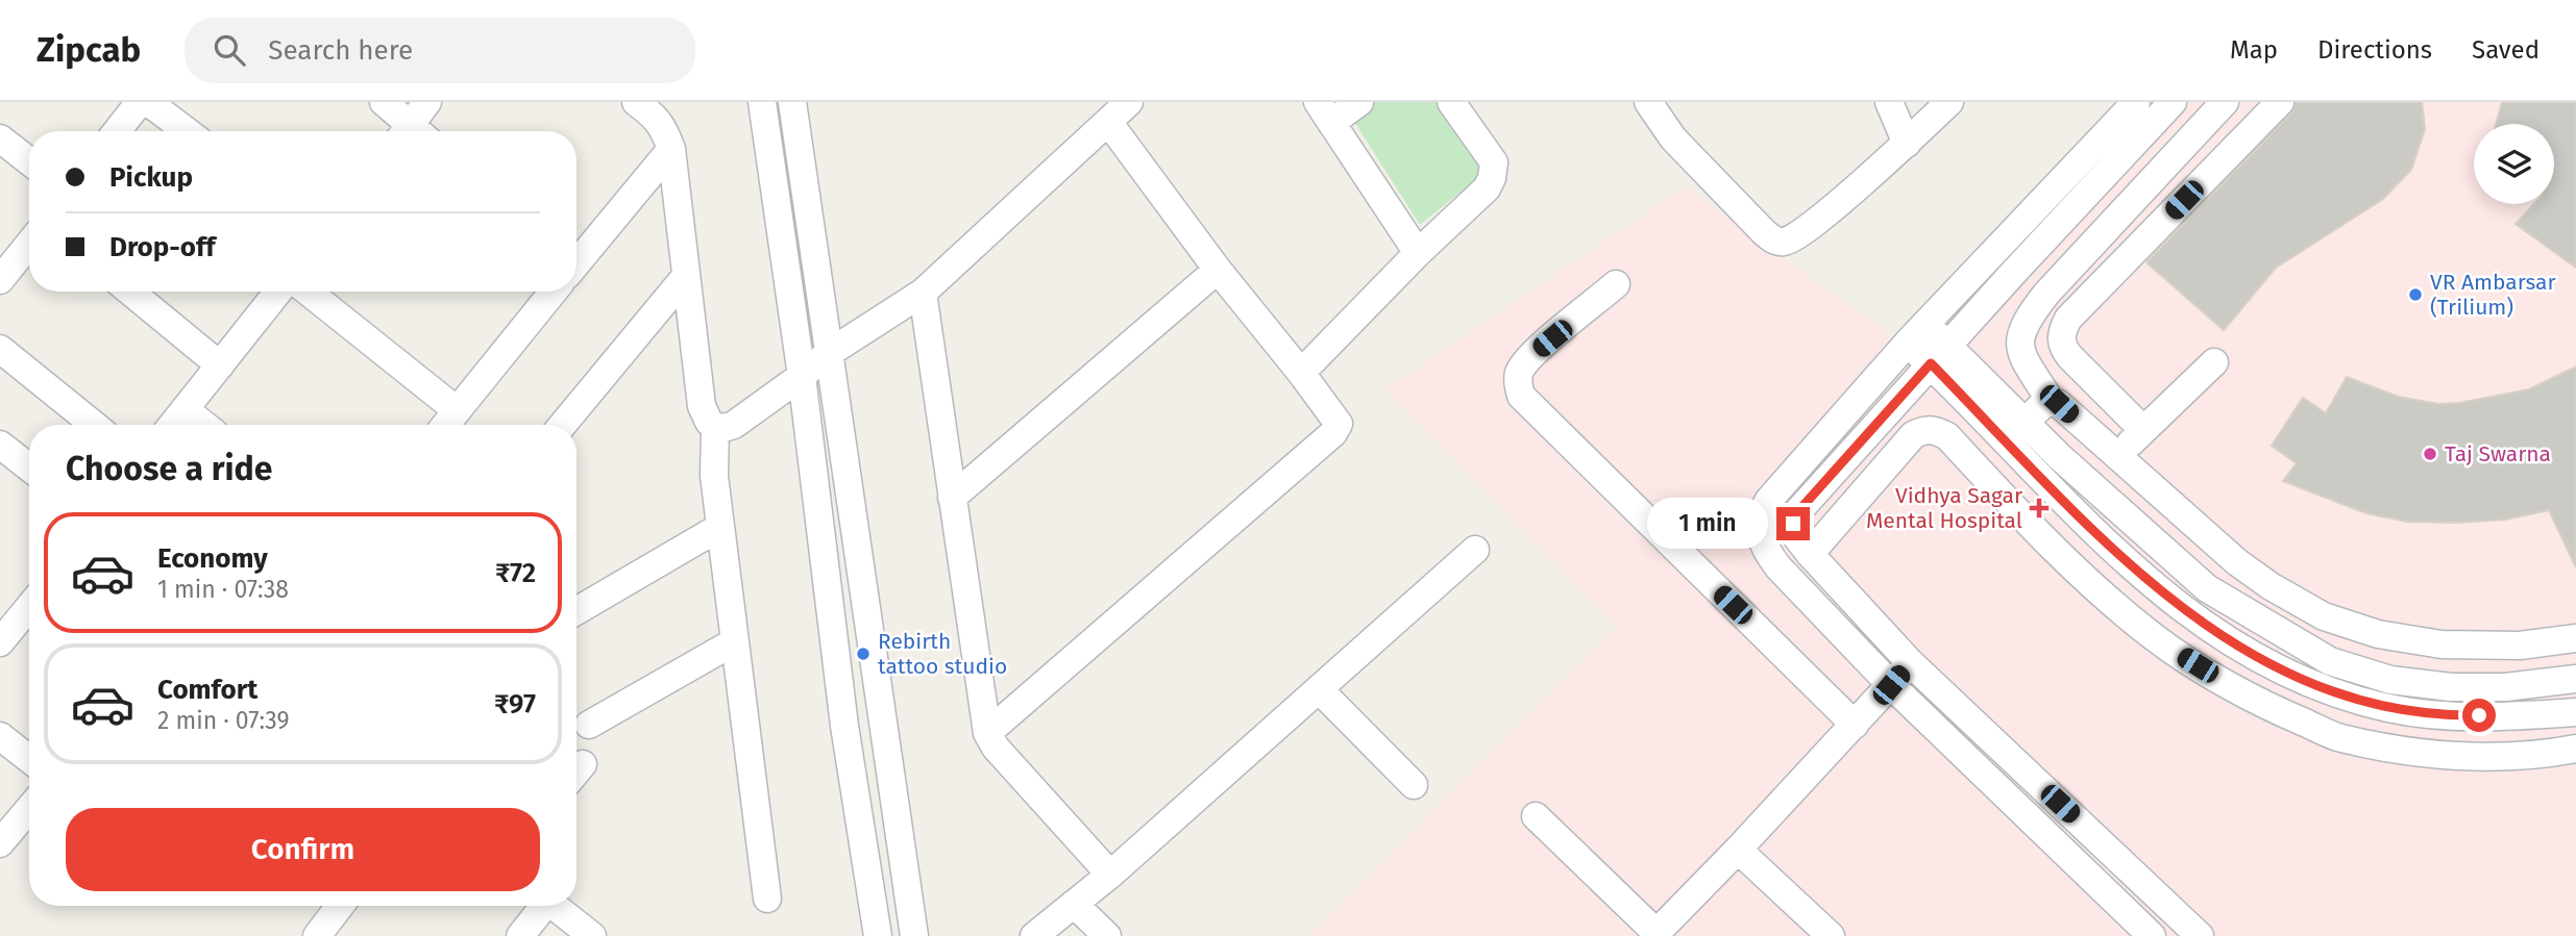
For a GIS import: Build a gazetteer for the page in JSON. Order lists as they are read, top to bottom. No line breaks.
{"places":{"other":["VR Ambarsar (Trilium)","Taj Swarna","Rebirth tattoo studio"],"health":["Vidhya Sagar Mental Hospital"]},"page":{"header":"Zipcab","search":"Search here","nav":["Map","Directions","Saved"],"banner":["Pickup","Drop-off"],"heading":"Choose a ride","bubble":"1 min","list":[{"name":"Economy","note":"1 min · 07:38","value":"₹72"},{"name":"Comfort","note":"2 min · 07:39","value":"₹97"}],"buttons":"Confirm"}}
